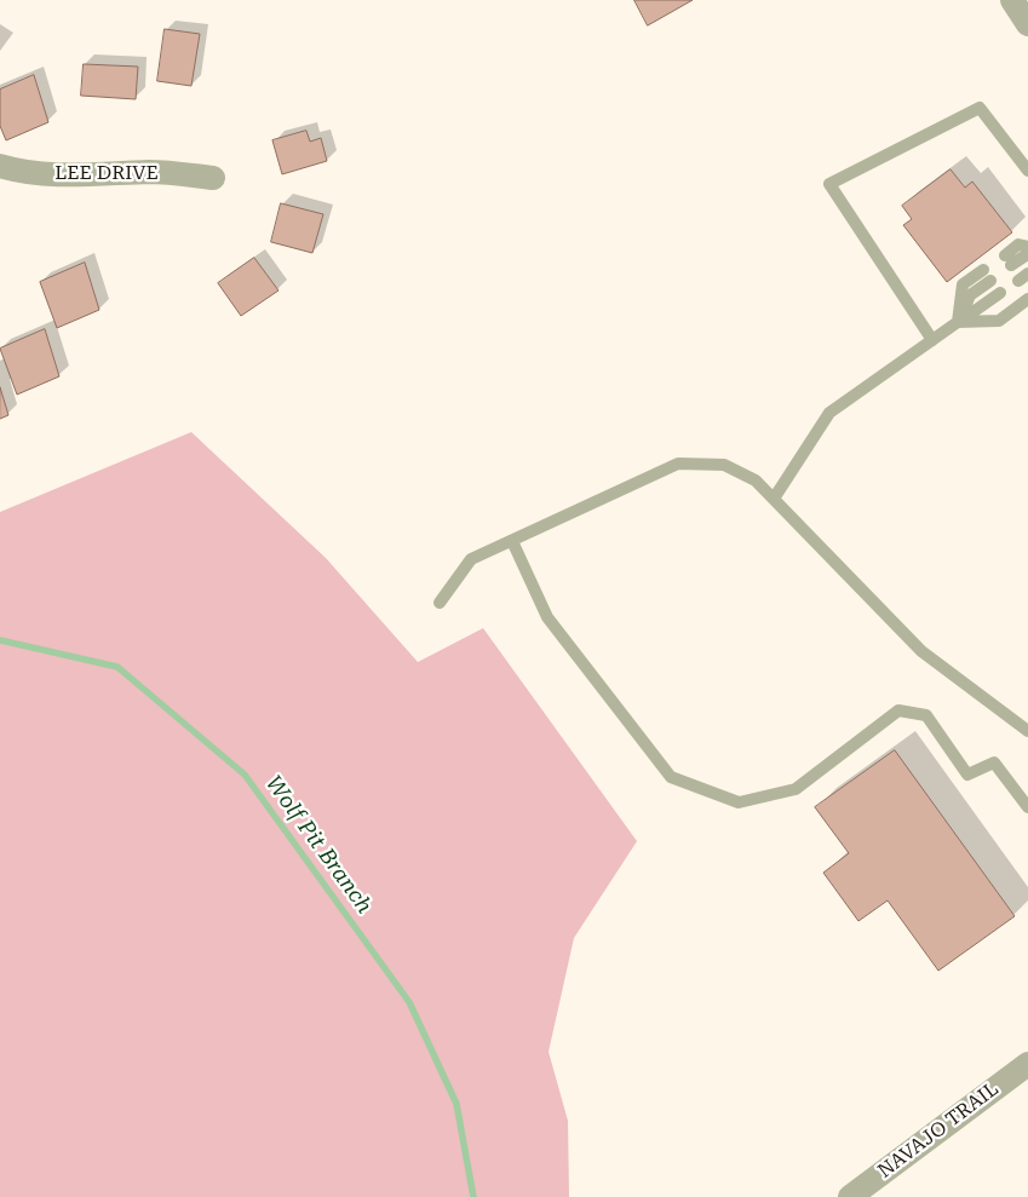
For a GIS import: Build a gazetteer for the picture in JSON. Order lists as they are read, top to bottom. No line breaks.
{"streets":{"street":["LEE DRIVE","NAVAJO TRAIL"]},"water":["Wolf Pit Branch"]}
